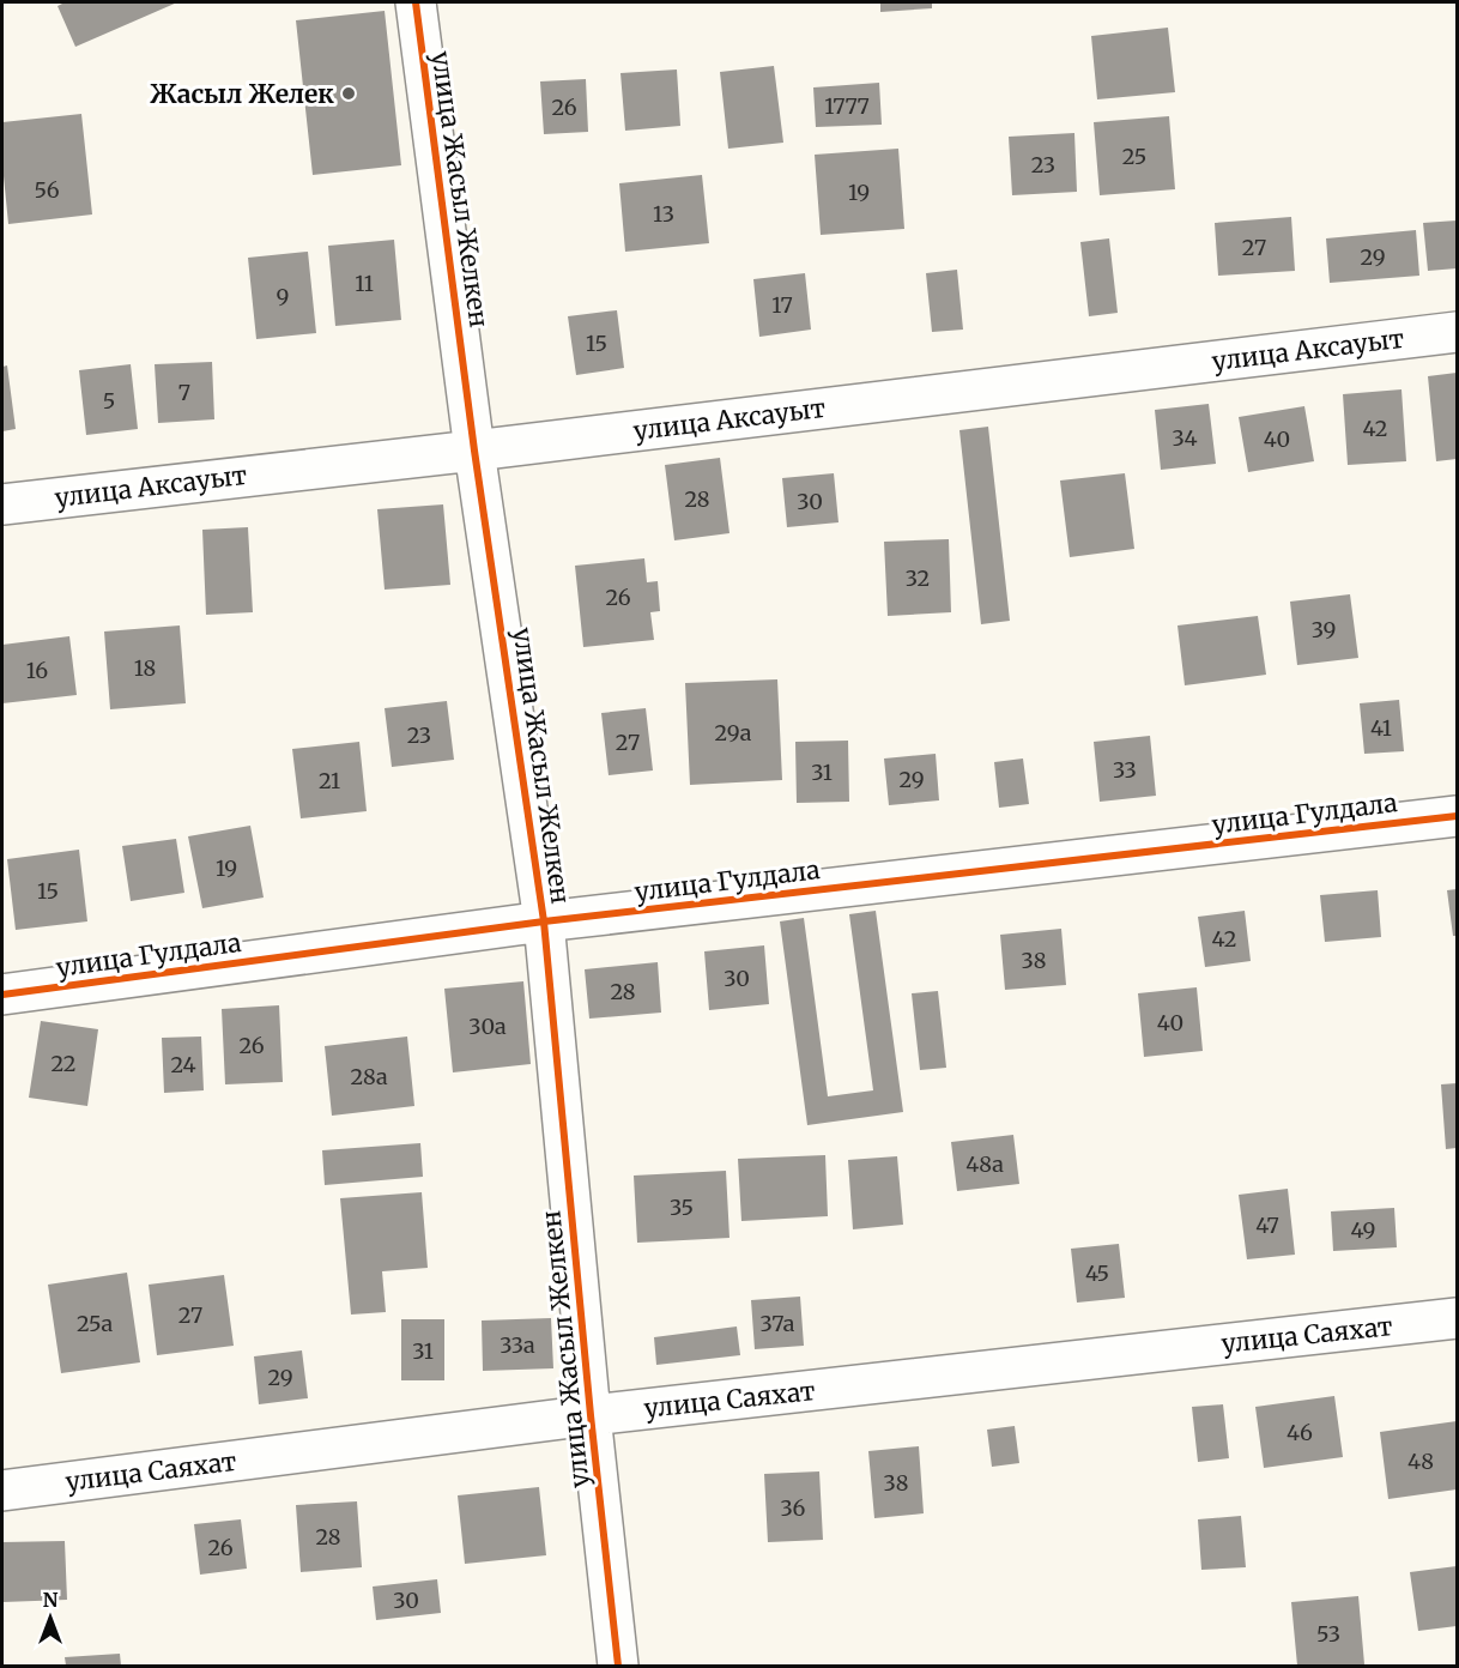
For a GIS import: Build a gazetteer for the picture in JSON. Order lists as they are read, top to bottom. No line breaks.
{"streets":{"street":["улица Жасыл Желкен","улица Аксауыт","улица Гулдала","улица Саяхат"]},"crossings":[["улица Жасыл Желкен","улица Аксауыт"],["улица Жасыл Желкен","улица Гулдала"],["улица Жасыл Желкен","улица Саяхат"]],"places":["Жасыл Желек"],"house_numbers":["1777","26","25","23","56","19","13","27","29","11","9","17","15","7","5","42","34","40","28","30","32","26","39","18","16","41","29а","23","27","33","31","29","21","19","15","42","38","30","28","40","30а","26","22","24","28а","48а","35","47","49","45","27","25а","37а","33а","31","29","46","48","38","36","28","26","30","53"],"north":"top"}
